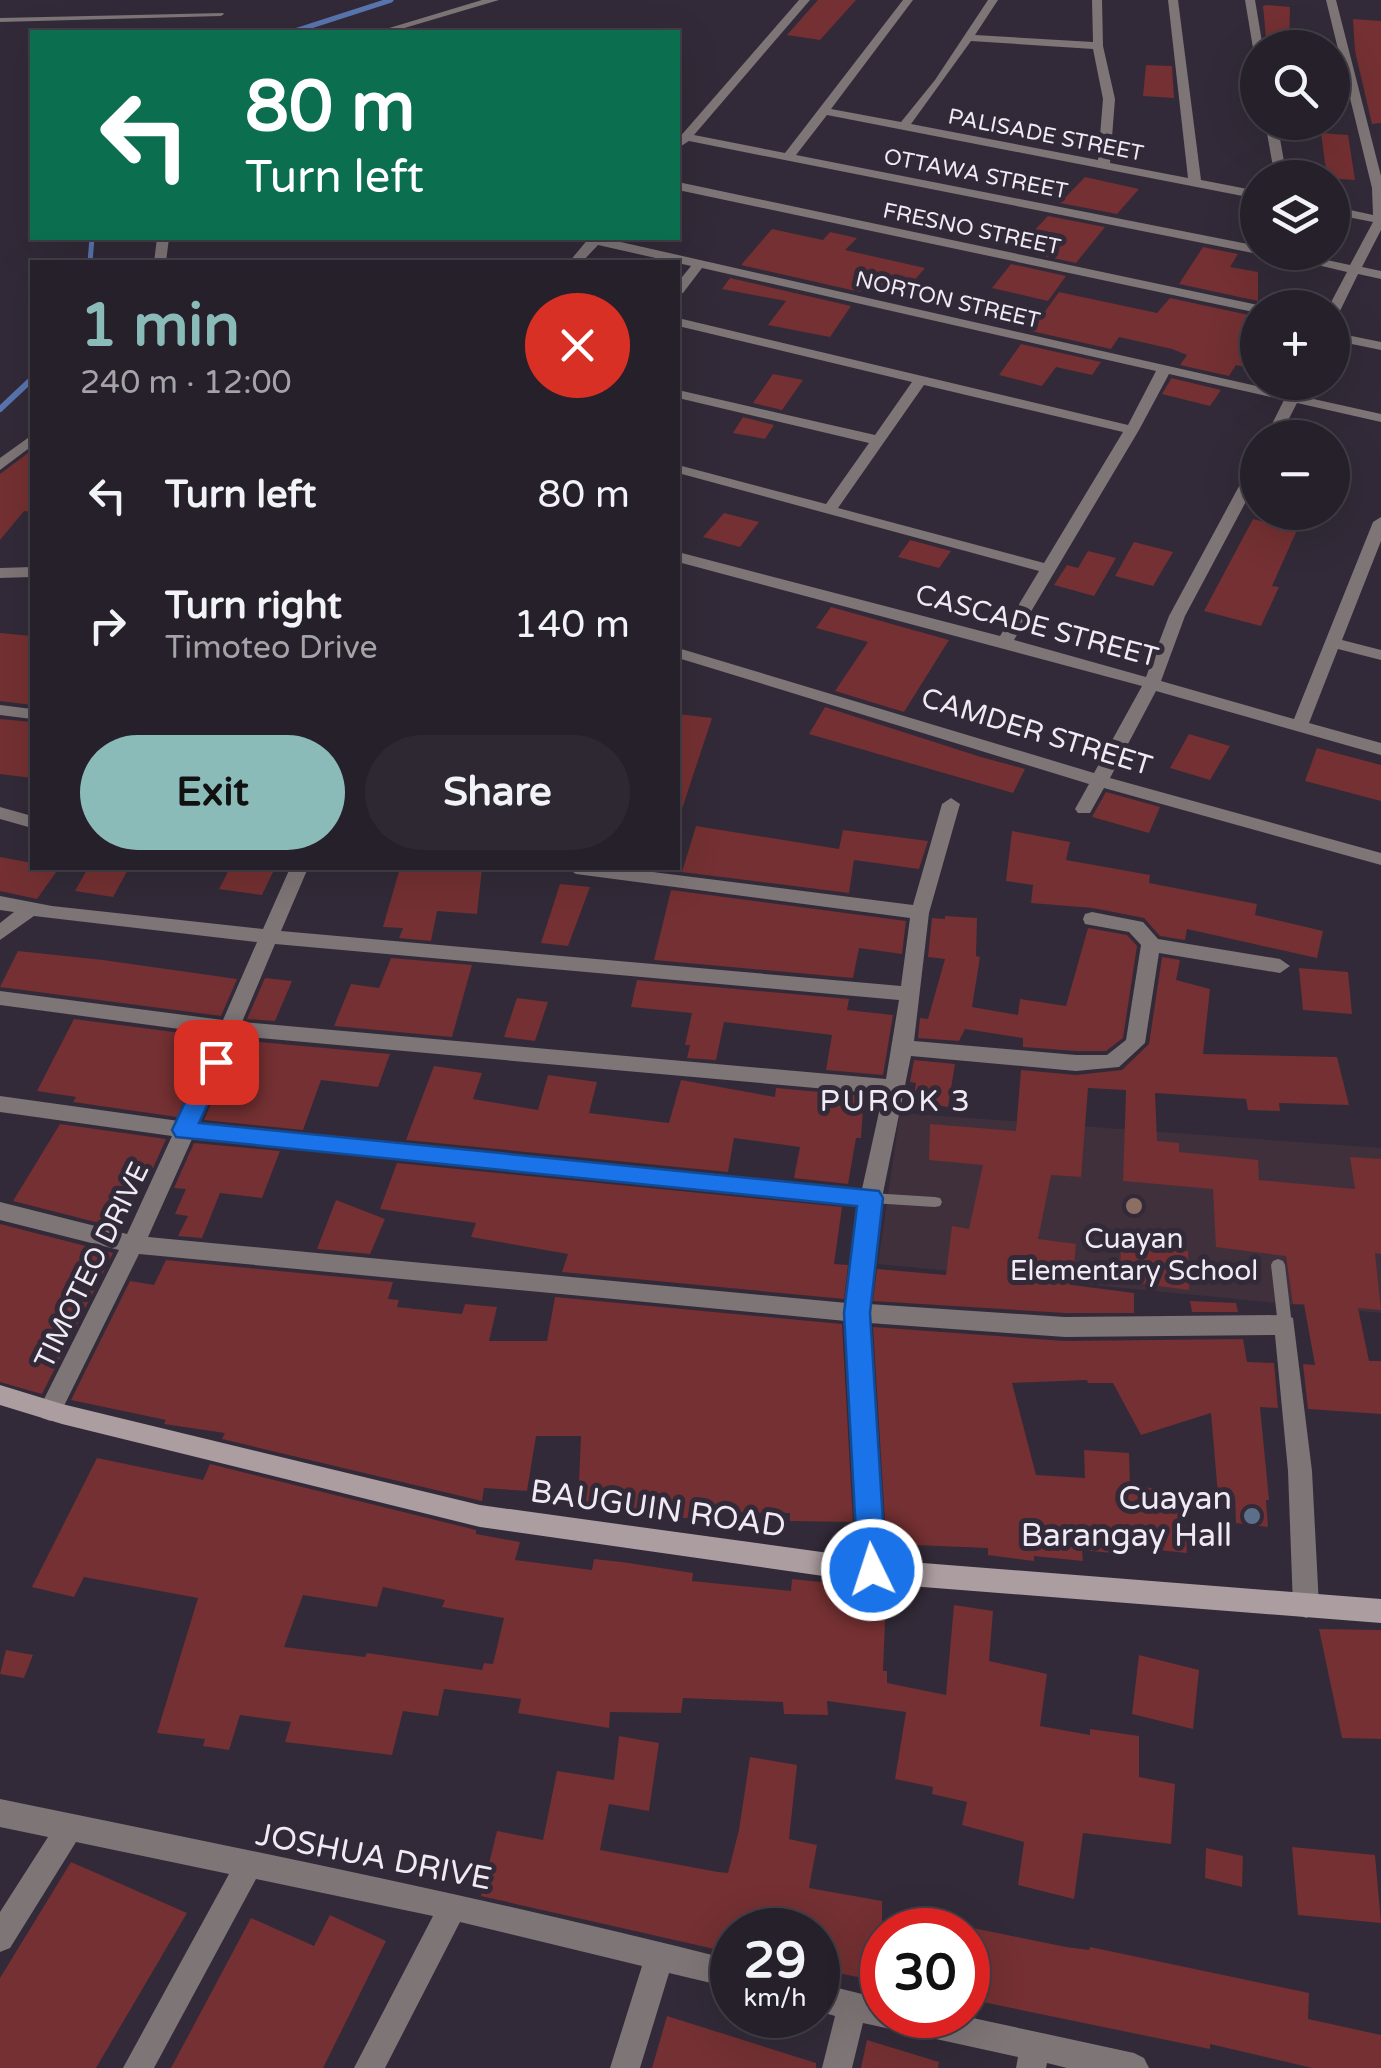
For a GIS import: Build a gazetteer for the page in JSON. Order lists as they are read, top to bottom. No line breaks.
{"streets":{"street":["PALISADE STREET","OTTAWA STREET","FRESNO STREET","NORTON STREET","CASCADE STREET","CAMDER STREET","TIMOTEO DRIVE","BAUGUIN ROAD","JOSHUA DRIVE"]},"crossings":[["TIMOTEO DRIVE","BAUGUIN ROAD"]],"districts":["PUROK 3"],"places":["Cuayan Elementary School","Cuayan Barangay Hall"],"page":{"map_buttons":["+","−"],"turn":["80 m","Turn left"],"heading":["1 min","240 m · 12:00"],"list":[{"name":"Turn left","value":"80 m"},{"name":"Turn right","note":"Timoteo Drive","value":"140 m"}],"buttons":["Exit","Share"],"speed":"29 km/h","limit":"30"}}
